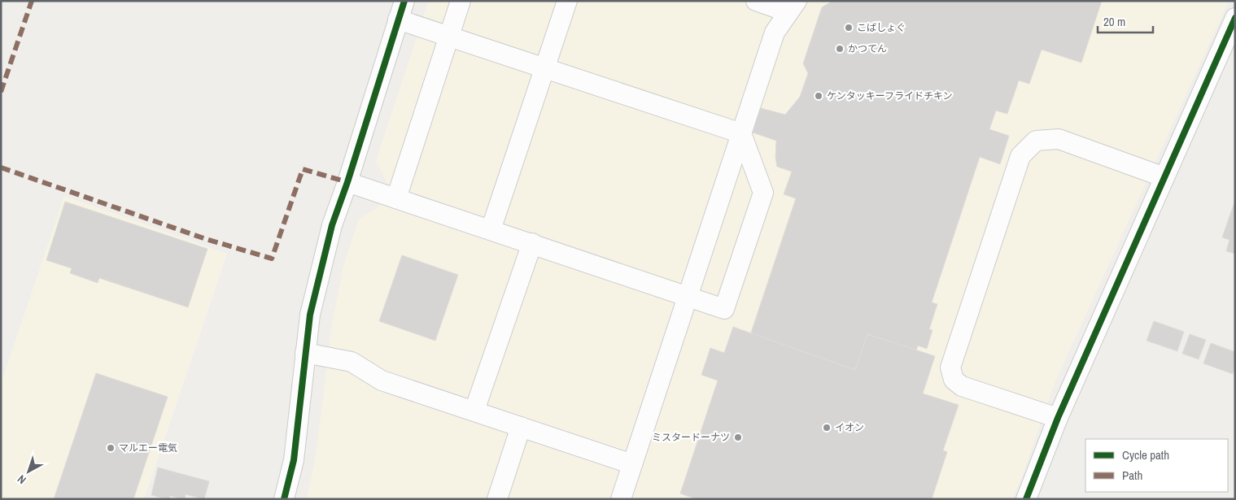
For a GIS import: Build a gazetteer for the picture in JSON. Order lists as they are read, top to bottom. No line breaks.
{"places":["こばしょぐ","かつてん","ケンタッキーフライドチキン","イオン","ミスタードーナツ","マルエー電気"],"legend":["Cycle path","Path"],"scale_bar":"20 m","north":"bottom left"}
